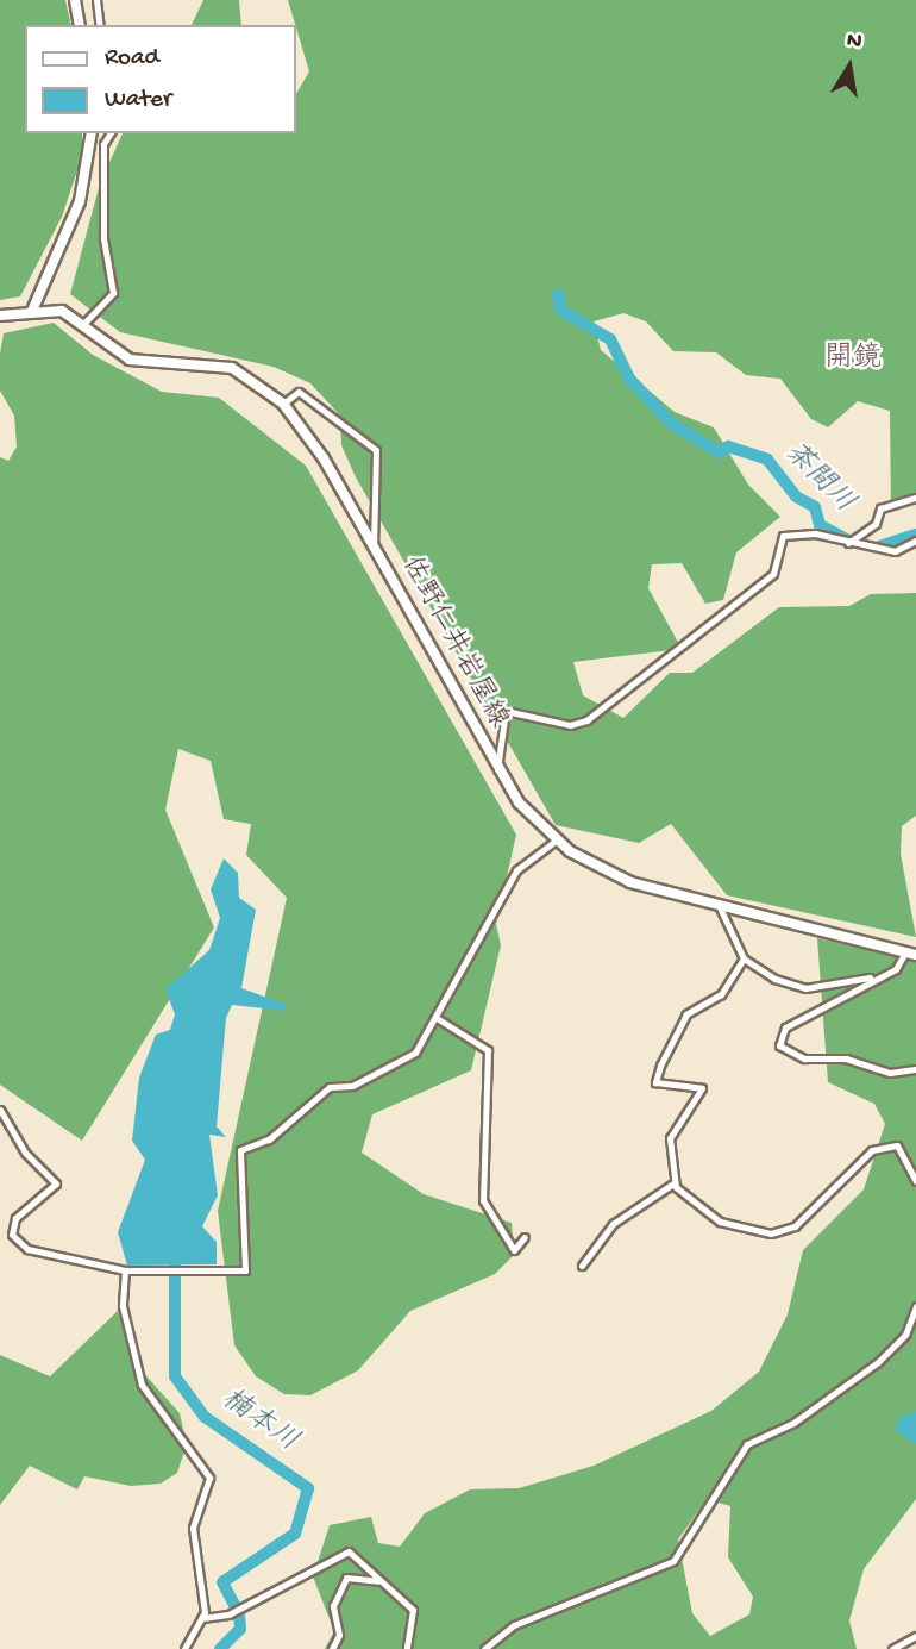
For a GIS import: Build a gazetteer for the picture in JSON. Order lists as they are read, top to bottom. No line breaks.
{"streets":{"main road":["佐野仁井岩屋線"]},"districts":["開鏡"],"water":["茶間川","楠本川"],"legend":["Road","Water"],"north":"top"}
